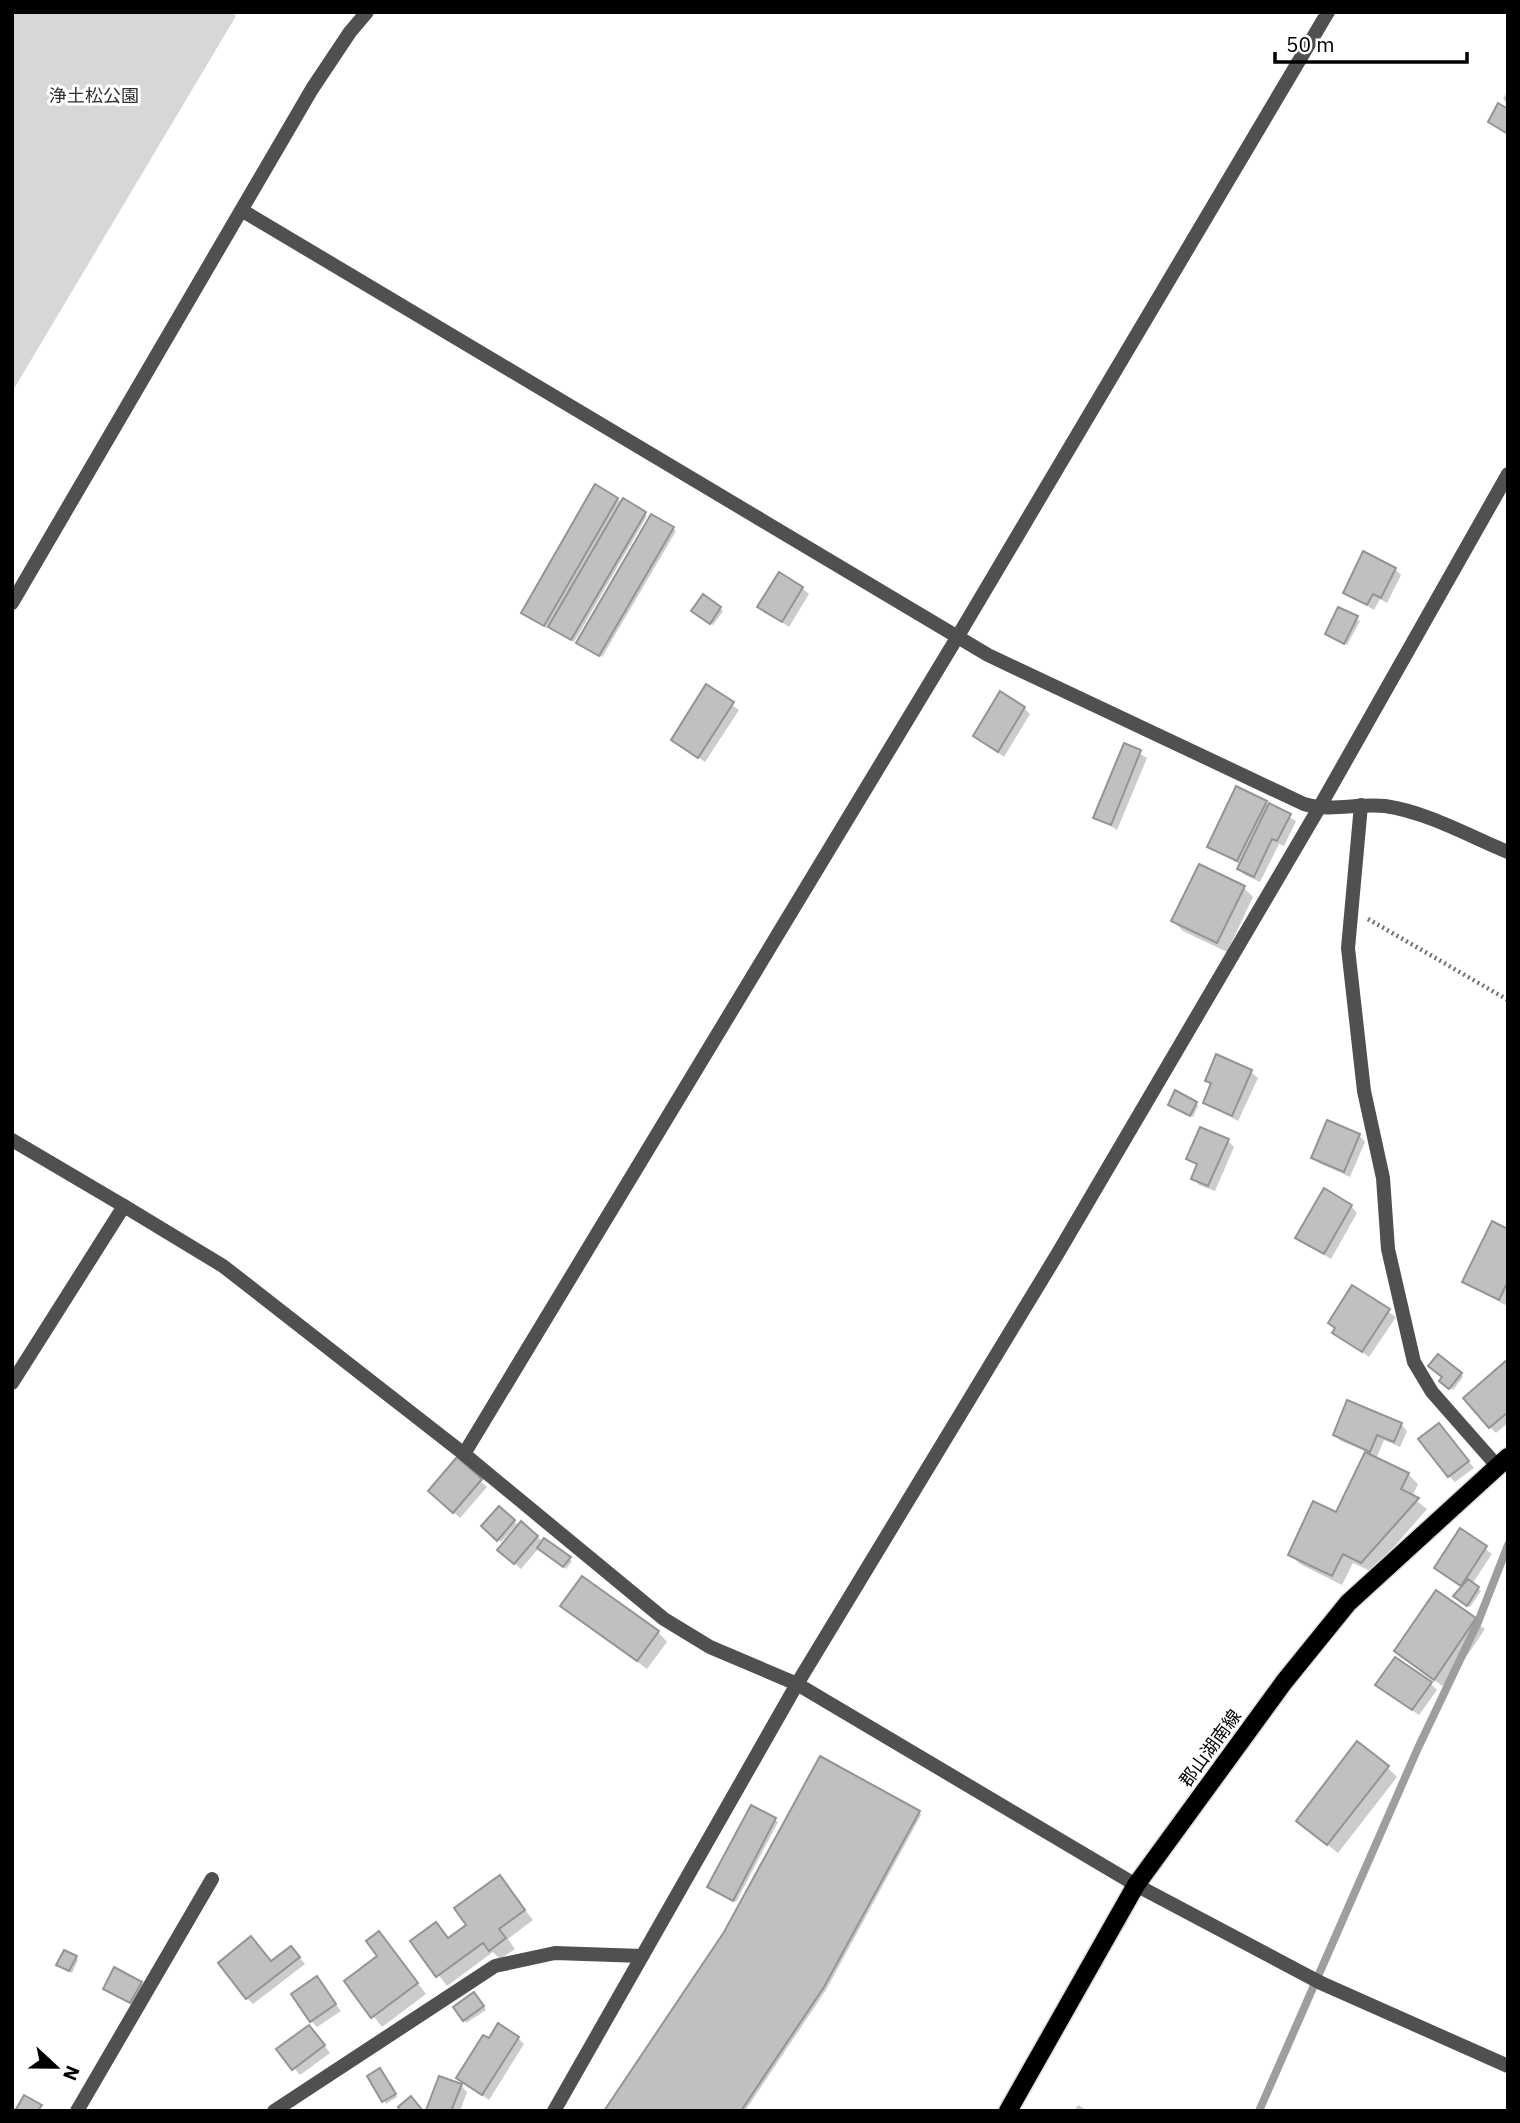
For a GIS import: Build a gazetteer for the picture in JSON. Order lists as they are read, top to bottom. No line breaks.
{"streets":{"main road":["郡山湖南線"]},"parks":["浄土松公園"],"scale_bar":"50 m","north":"right"}
